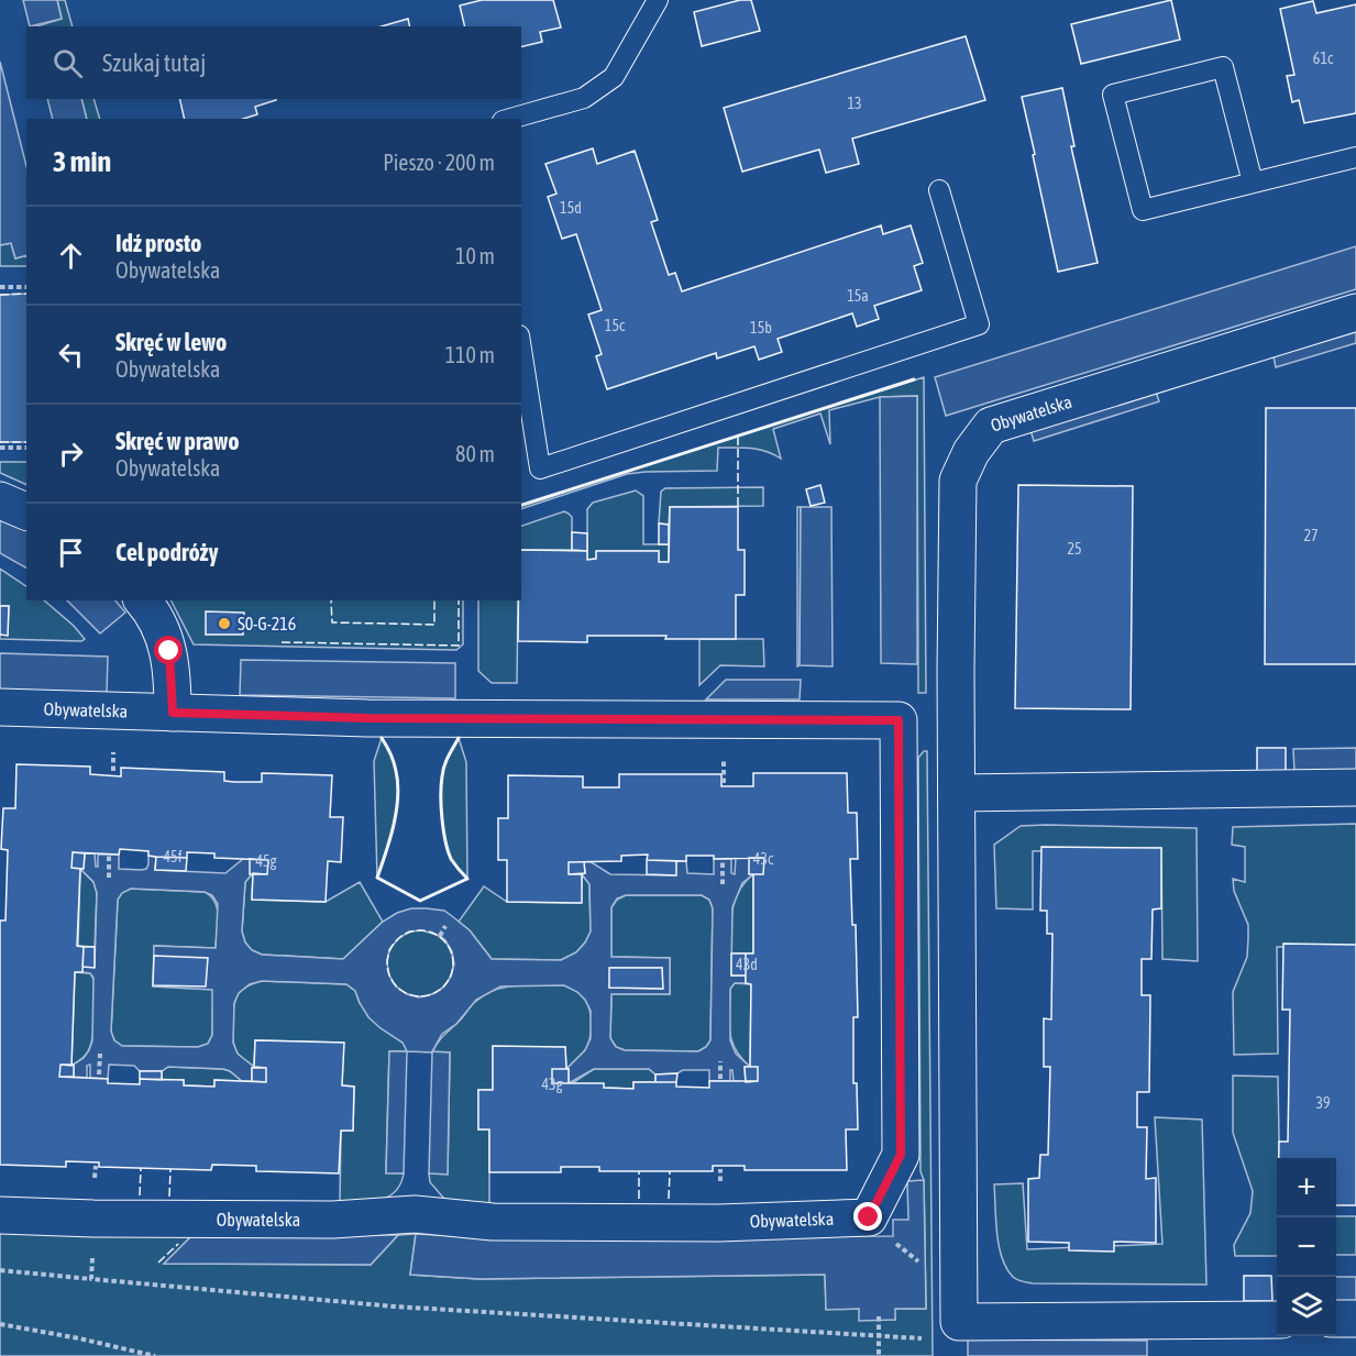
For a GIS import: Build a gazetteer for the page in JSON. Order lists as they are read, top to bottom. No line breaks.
{"streets":{"street":["Obywatelska"]},"places":["S0-G-216"],"house_numbers":["61c","13","15d","15a","15c","15b","27","25","45f","43c","45g","43d","43g","39"],"page":{"search":"Szukaj tutaj","heading":["3 min","Pieszo · 200 m"],"list":[["Idź prosto","Obywatelska","10 m"],["Skręć w lewo","Obywatelska","110 m"],["Skręć w prawo","Obywatelska","80 m"],"Cel podróży"],"map_buttons":["+","−"]}}
